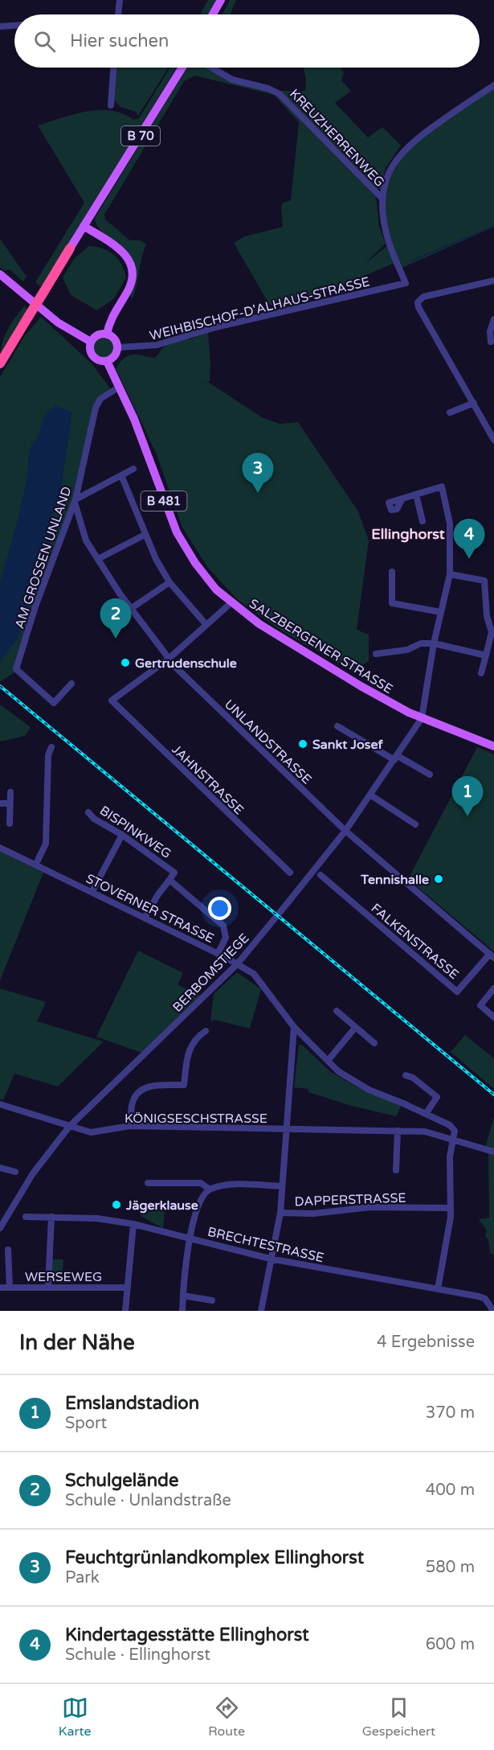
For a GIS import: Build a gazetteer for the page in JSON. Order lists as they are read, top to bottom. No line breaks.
{"streets":{"highway":["B 70"],"main road":["B 481","SALZBERGENER STRASSE"],"street":["KREUZHERRENWEG","WEIHBISCHOF-D'ALHAUS-STRASSE","AM GROSSEN UNLAND","UNLANDSTRASSE","JAHNSTRASSE","BISPINKWEG","STOVERNER STRASSE","FALKENSTRASSE","BERBOMSTIEGE","KÖNIGSESCHSTRASSE","DAPPERSTRASSE","BRECHTESTRASSE","WERSEWEG"]},"crossings":[["KREUZHERRENWEG","WEIHBISCHOF-D'ALHAUS-STRASSE"],["WEIHBISCHOF-D'ALHAUS-STRASSE","SALZBERGENER STRASSE"],["AM GROSSEN UNLAND","SALZBERGENER STRASSE"],["AM GROSSEN UNLAND","UNLANDSTRASSE"],["SALZBERGENER STRASSE","BERBOMSTIEGE"],["UNLANDSTRASSE","JAHNSTRASSE"],["UNLANDSTRASSE","FALKENSTRASSE"],["UNLANDSTRASSE","BERBOMSTIEGE"],["BISPINKWEG","STOVERNER STRASSE"],["STOVERNER STRASSE","BERBOMSTIEGE"],["STOVERNER STRASSE","KÖNIGSESCHSTRASSE"],["BERBOMSTIEGE","KÖNIGSESCHSTRASSE"]],"districts":["Ellinghorst"],"places":["Gertrudenschule","Sankt Josef","Tennishalle","Jägerklause"],"page":{"search":"Hier suchen","pins":["3","4","2","1"],"heading":["In der Nähe","4 Ergebnisse"],"list":[{"mark":"1","name":"Emslandstadion","note":"Sport","value":"370 m"},{"mark":"2","name":"Schulgelände","note":"Schule · Unlandstraße","value":"400 m"},{"mark":"3","name":"Feuchtgrünlandkomplex Ellinghorst","note":"Park","value":"580 m"},{"mark":"4","name":"Kindertagesstätte Ellinghorst","note":"Schule · Ellinghorst","value":"600 m"}],"nav":["Karte","Route","Gespeichert"]}}
